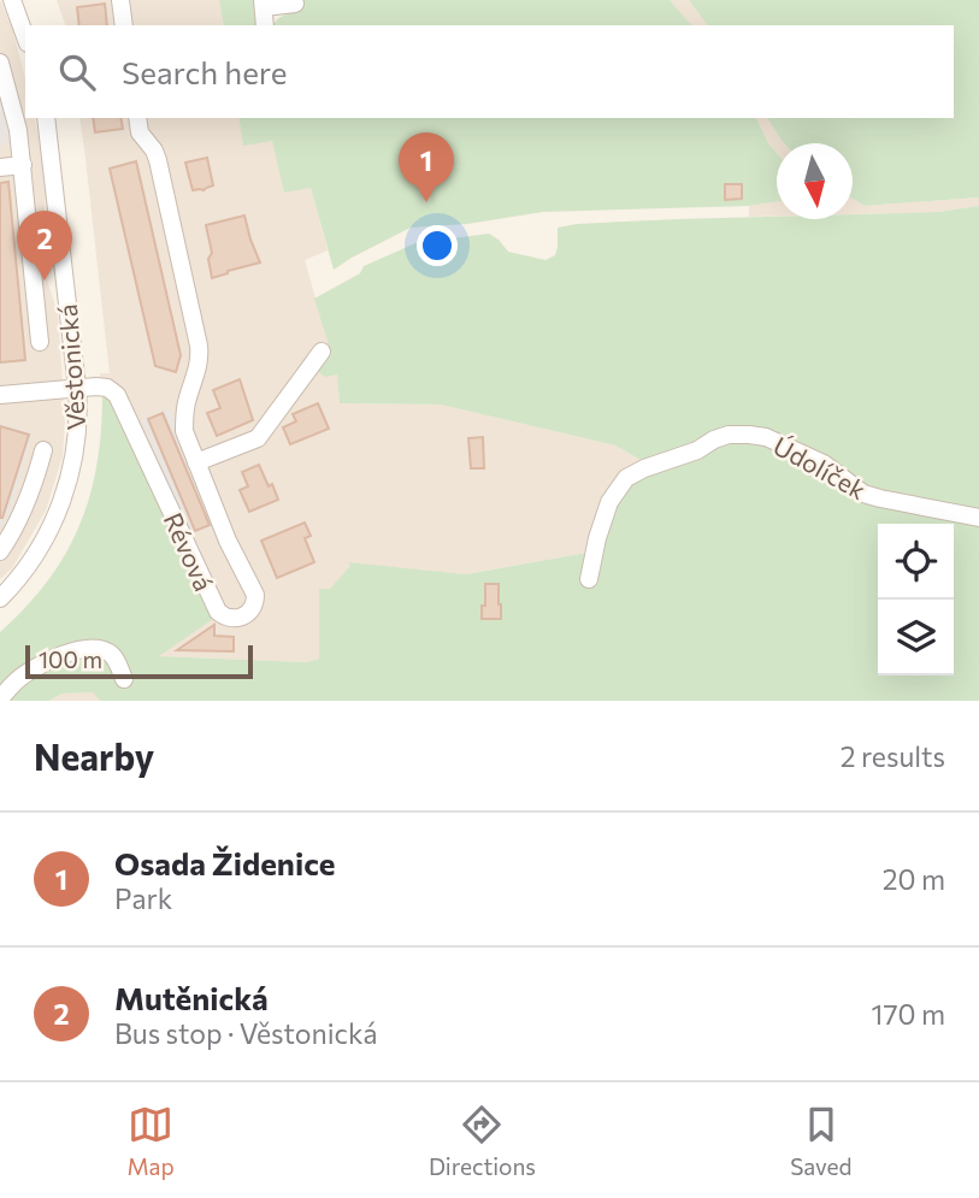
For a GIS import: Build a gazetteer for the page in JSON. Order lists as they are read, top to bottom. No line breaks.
{"streets":{"street":["Věstonická","Údolíček","Révová"]},"crossings":[["Věstonická","Révová"]],"scale_bar":"100 m","north":"bottom","page":{"search":"Search here","pins":["1","2"],"scale":"100 m","heading":["Nearby","2 results"],"list":[{"mark":"1","name":"Osada Židenice","note":"Park","value":"20 m"},{"mark":"2","name":"Mutěnická","note":"Bus stop · Věstonická","value":"170 m"}],"nav":["Map","Directions","Saved"]}}
